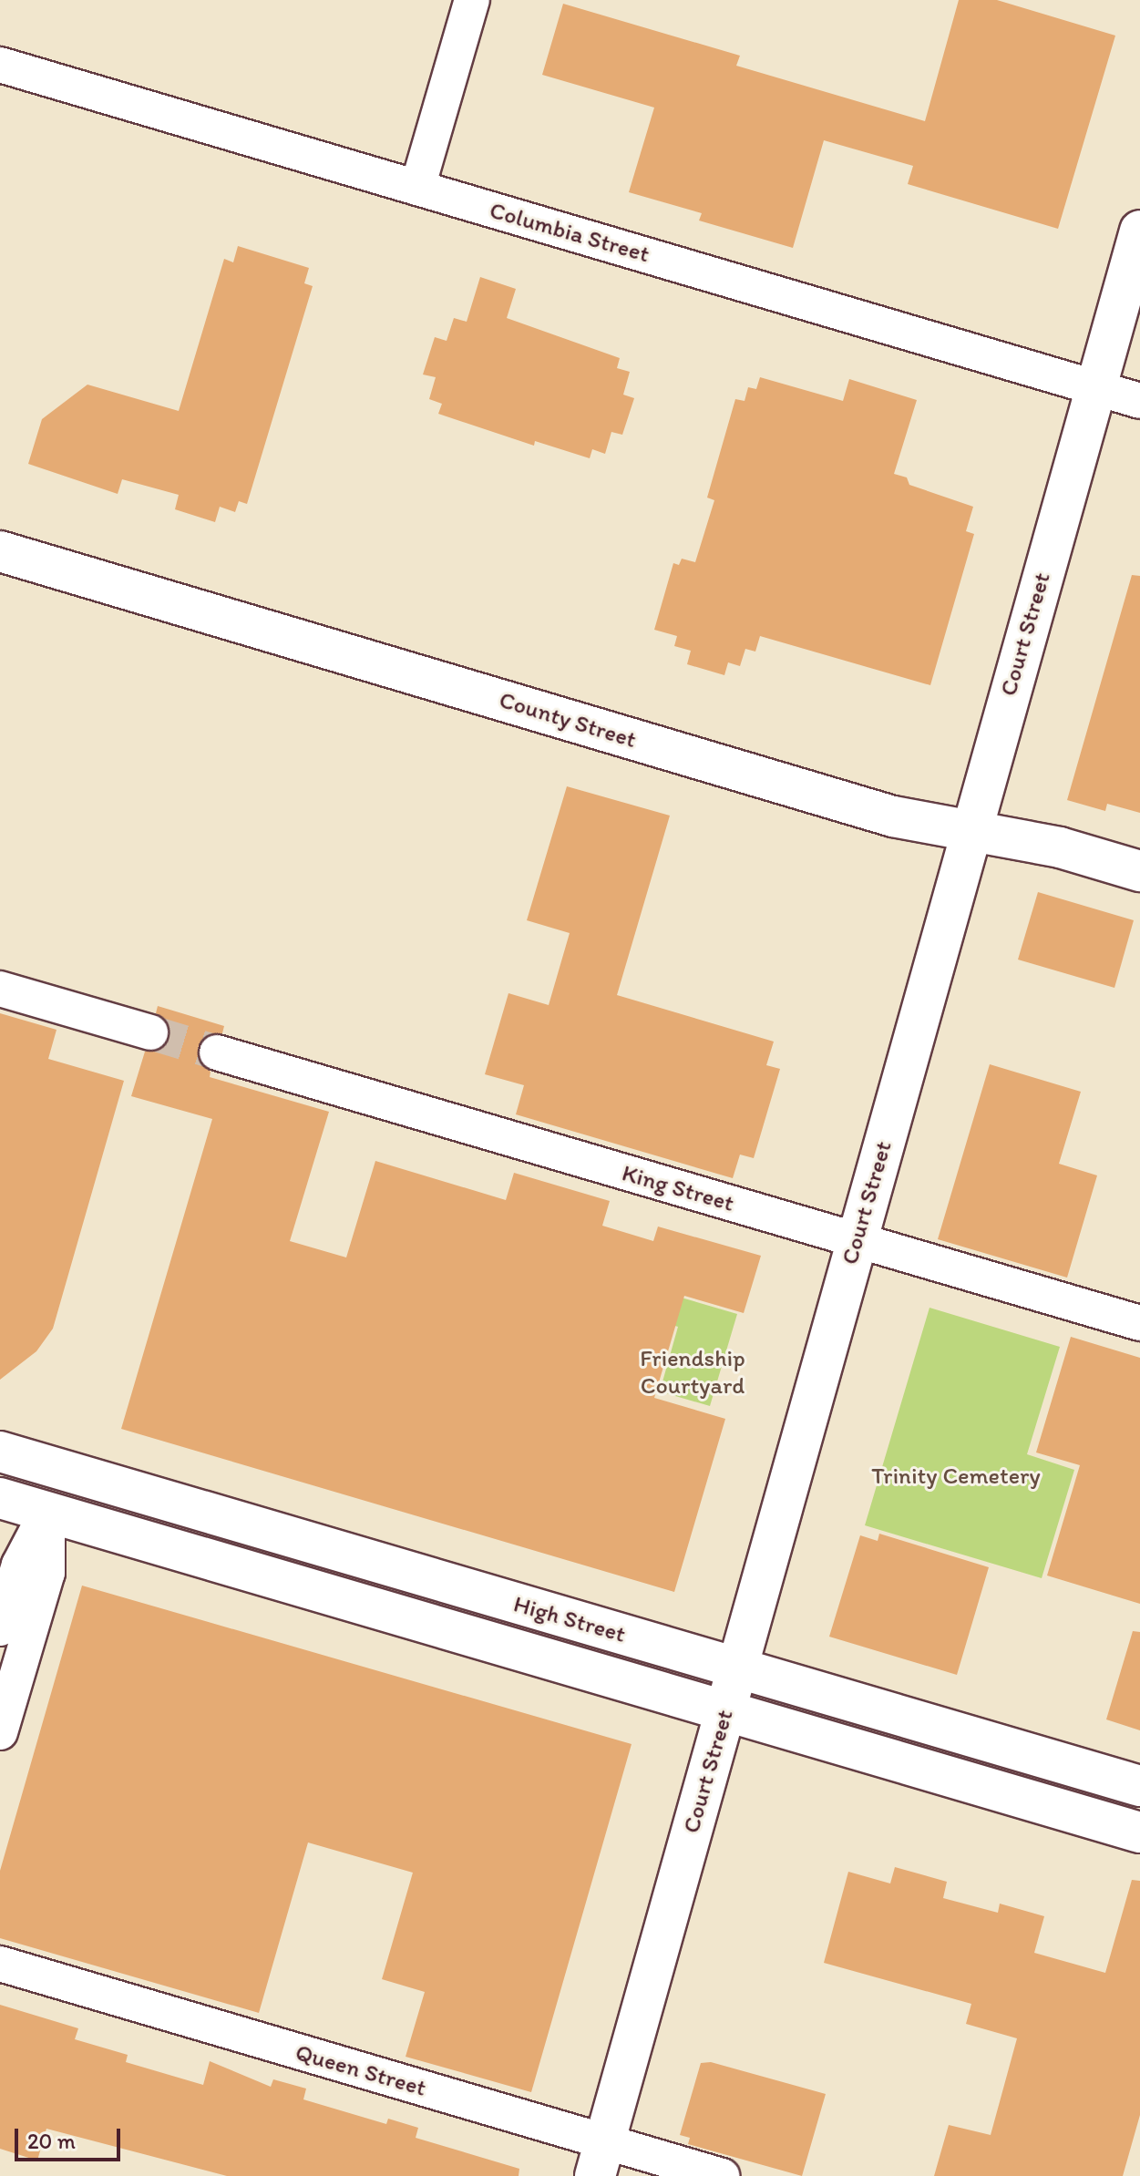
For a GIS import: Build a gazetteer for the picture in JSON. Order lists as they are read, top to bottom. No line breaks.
{"streets":{"main road":["Court Street","County Street","High Street"],"street":["Columbia Street","King Street","Queen Street"]},"crossings":[["Columbia Street","Court Street"],["Court Street","County Street"],["Court Street","King Street"],["Court Street","High Street"],["Court Street","Queen Street"]],"parks":["Friendship Courtyard","Trinity Cemetery"],"scale_bar":"20 m"}
